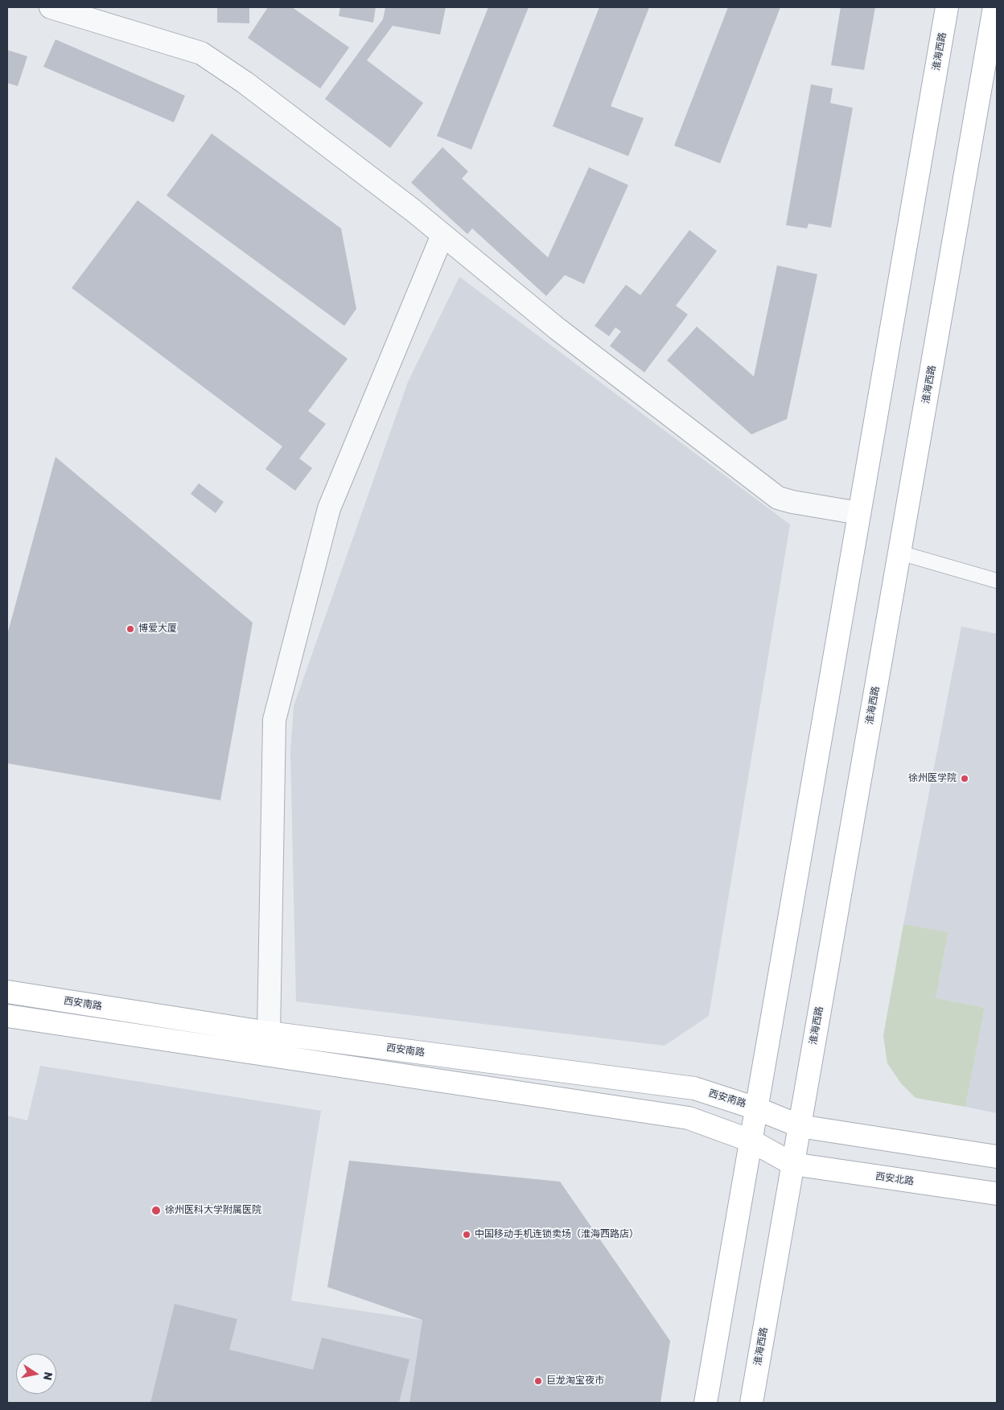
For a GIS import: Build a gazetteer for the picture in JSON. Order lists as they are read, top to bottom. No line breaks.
{"streets":{"main road":["淮海西路","西安南路","西安北路"]},"crossings":[["淮海西路","西安南路"],["淮海西路","西安北路"]],"places":["博爱大厦","徐州医学院","徐州医科大学附属医院","中国移动手机连锁卖场（淮海西路店）","巨龙淘宝夜市"],"north":"right"}
